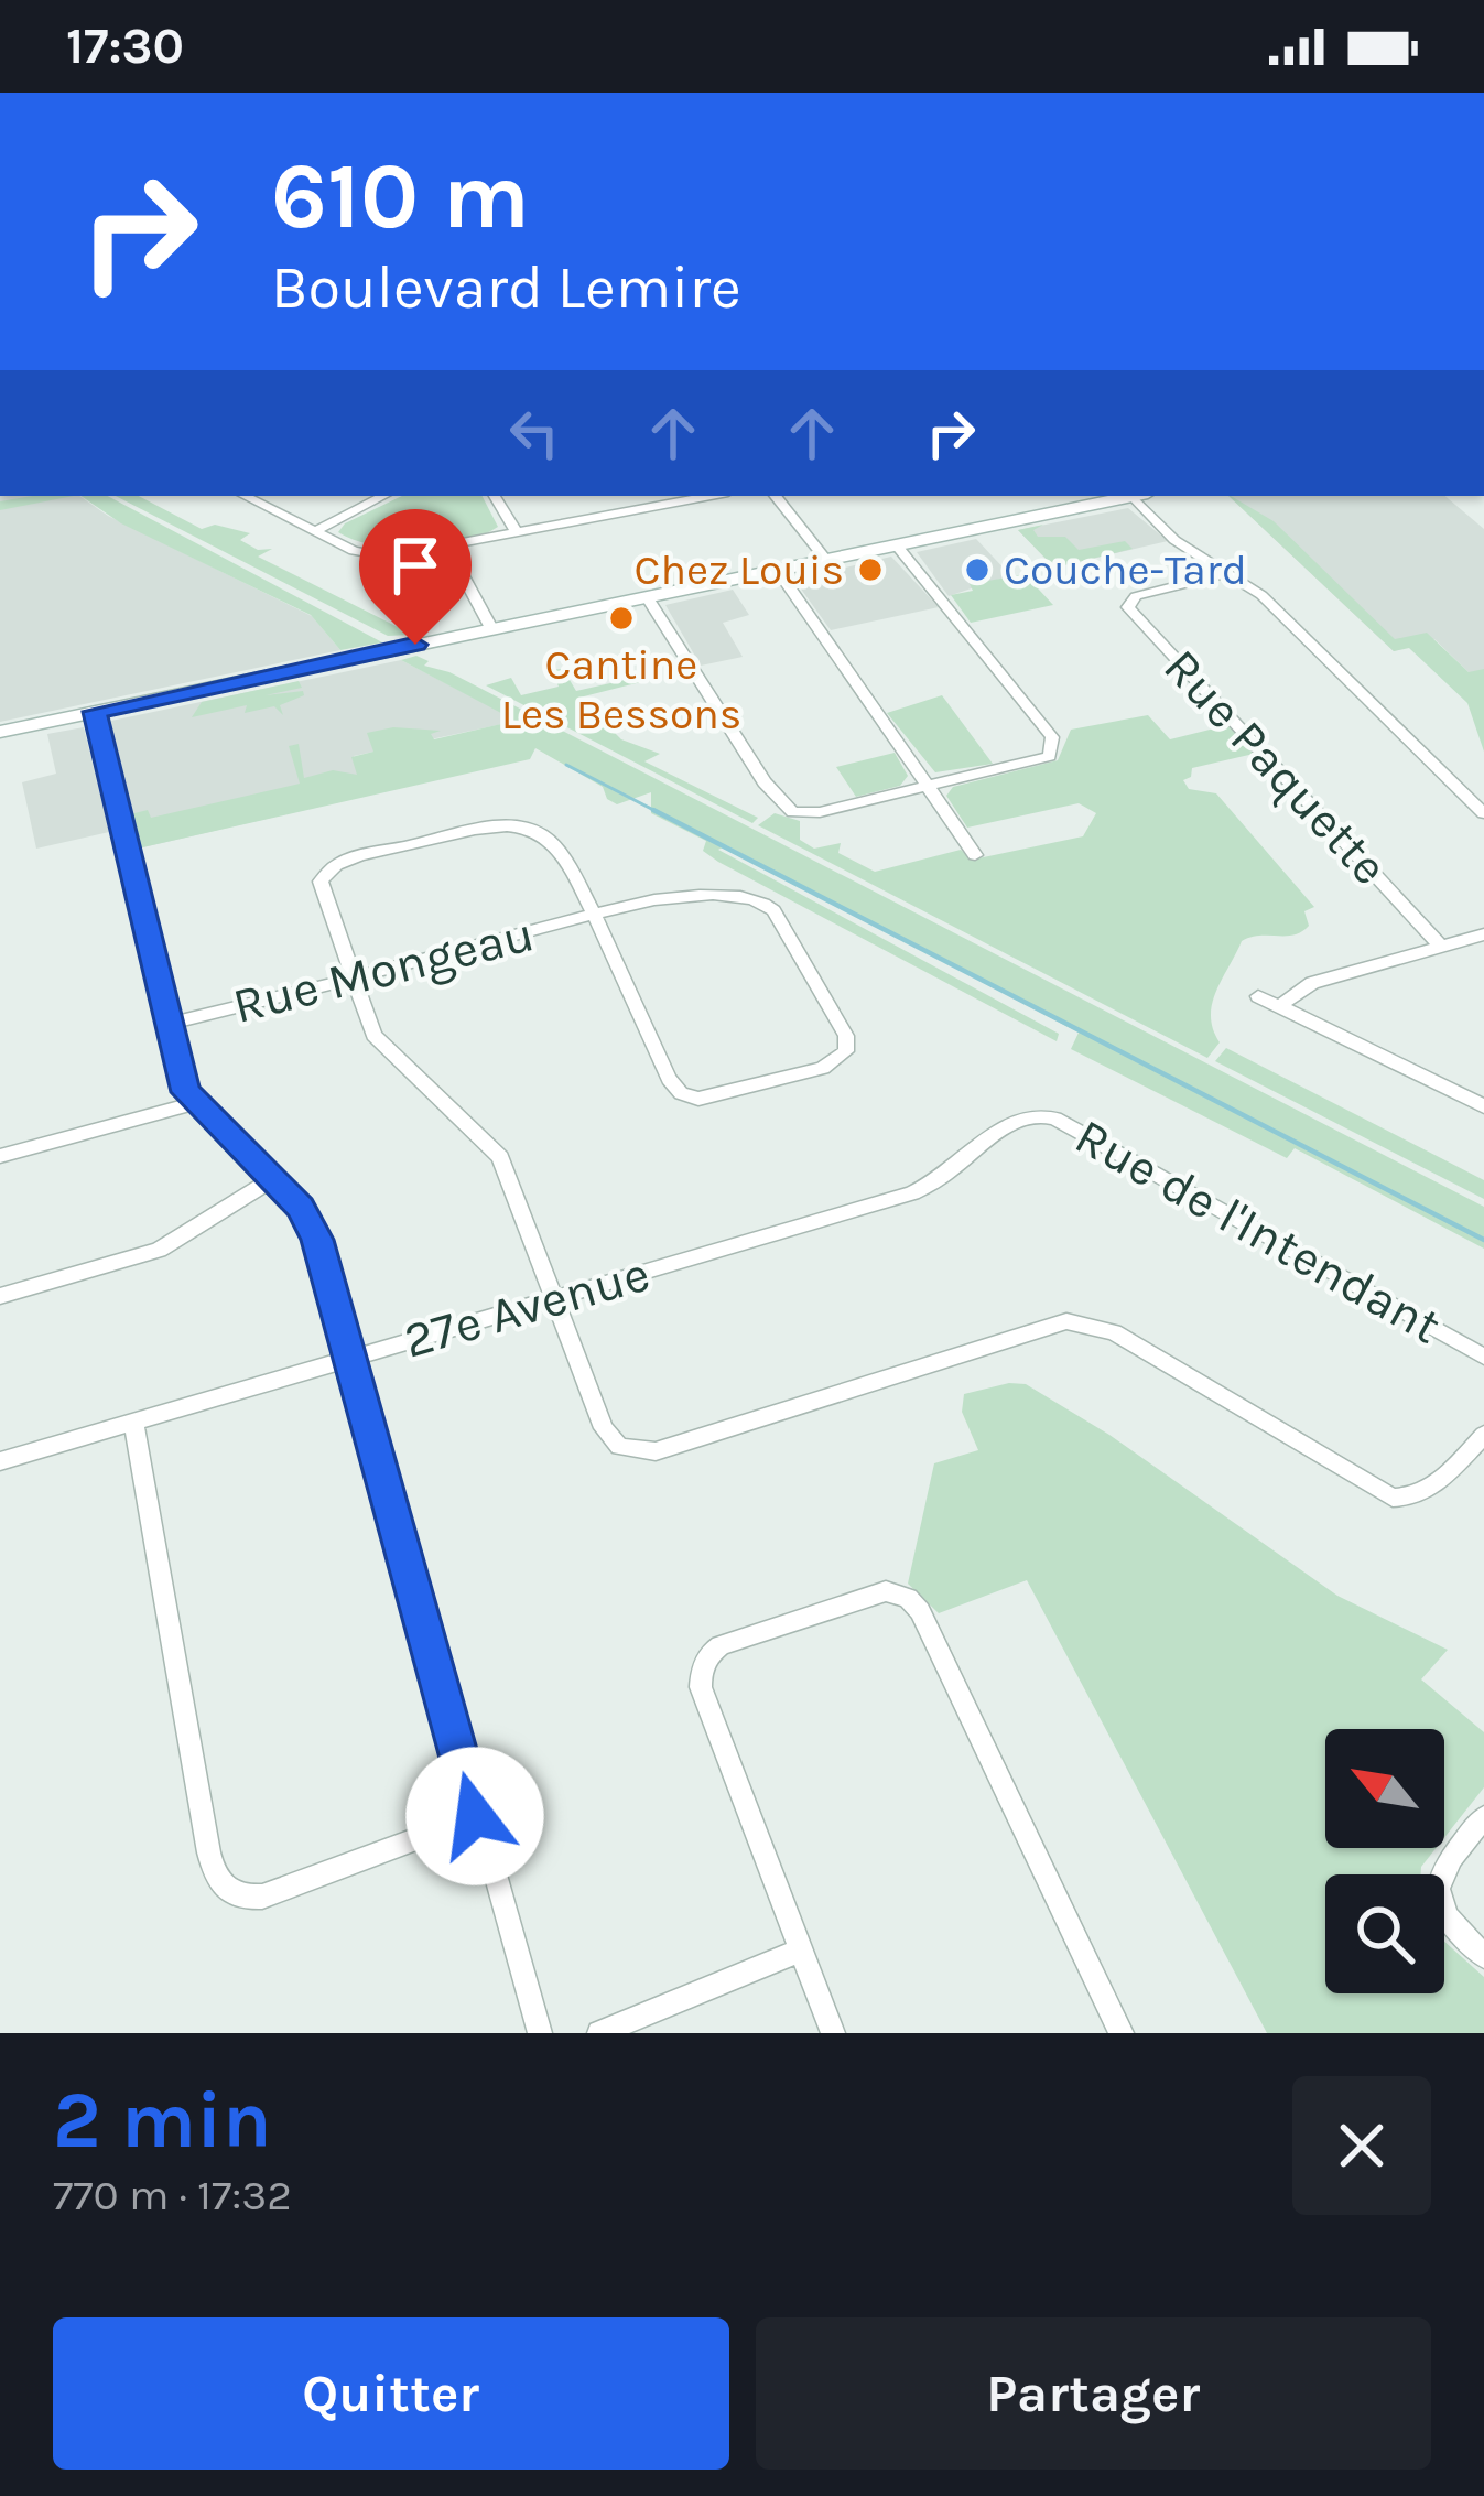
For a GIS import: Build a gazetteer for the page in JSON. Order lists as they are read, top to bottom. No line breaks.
{"streets":{"street":["Rue Paquette","Rue Mongeau","Rue de l'Intendant","27e Avenue"]},"crossings":[["Rue de l'Intendant","27e Avenue"]],"places":["Chez Louis","Couche-Tard","Cantine Les Bessons"],"north":"top left","page":{"status":"17:30","turn":["610 m","Boulevard Lemire"],"heading":["2 min","770 m · 17:32"],"buttons":["Quitter","Partager"]}}
